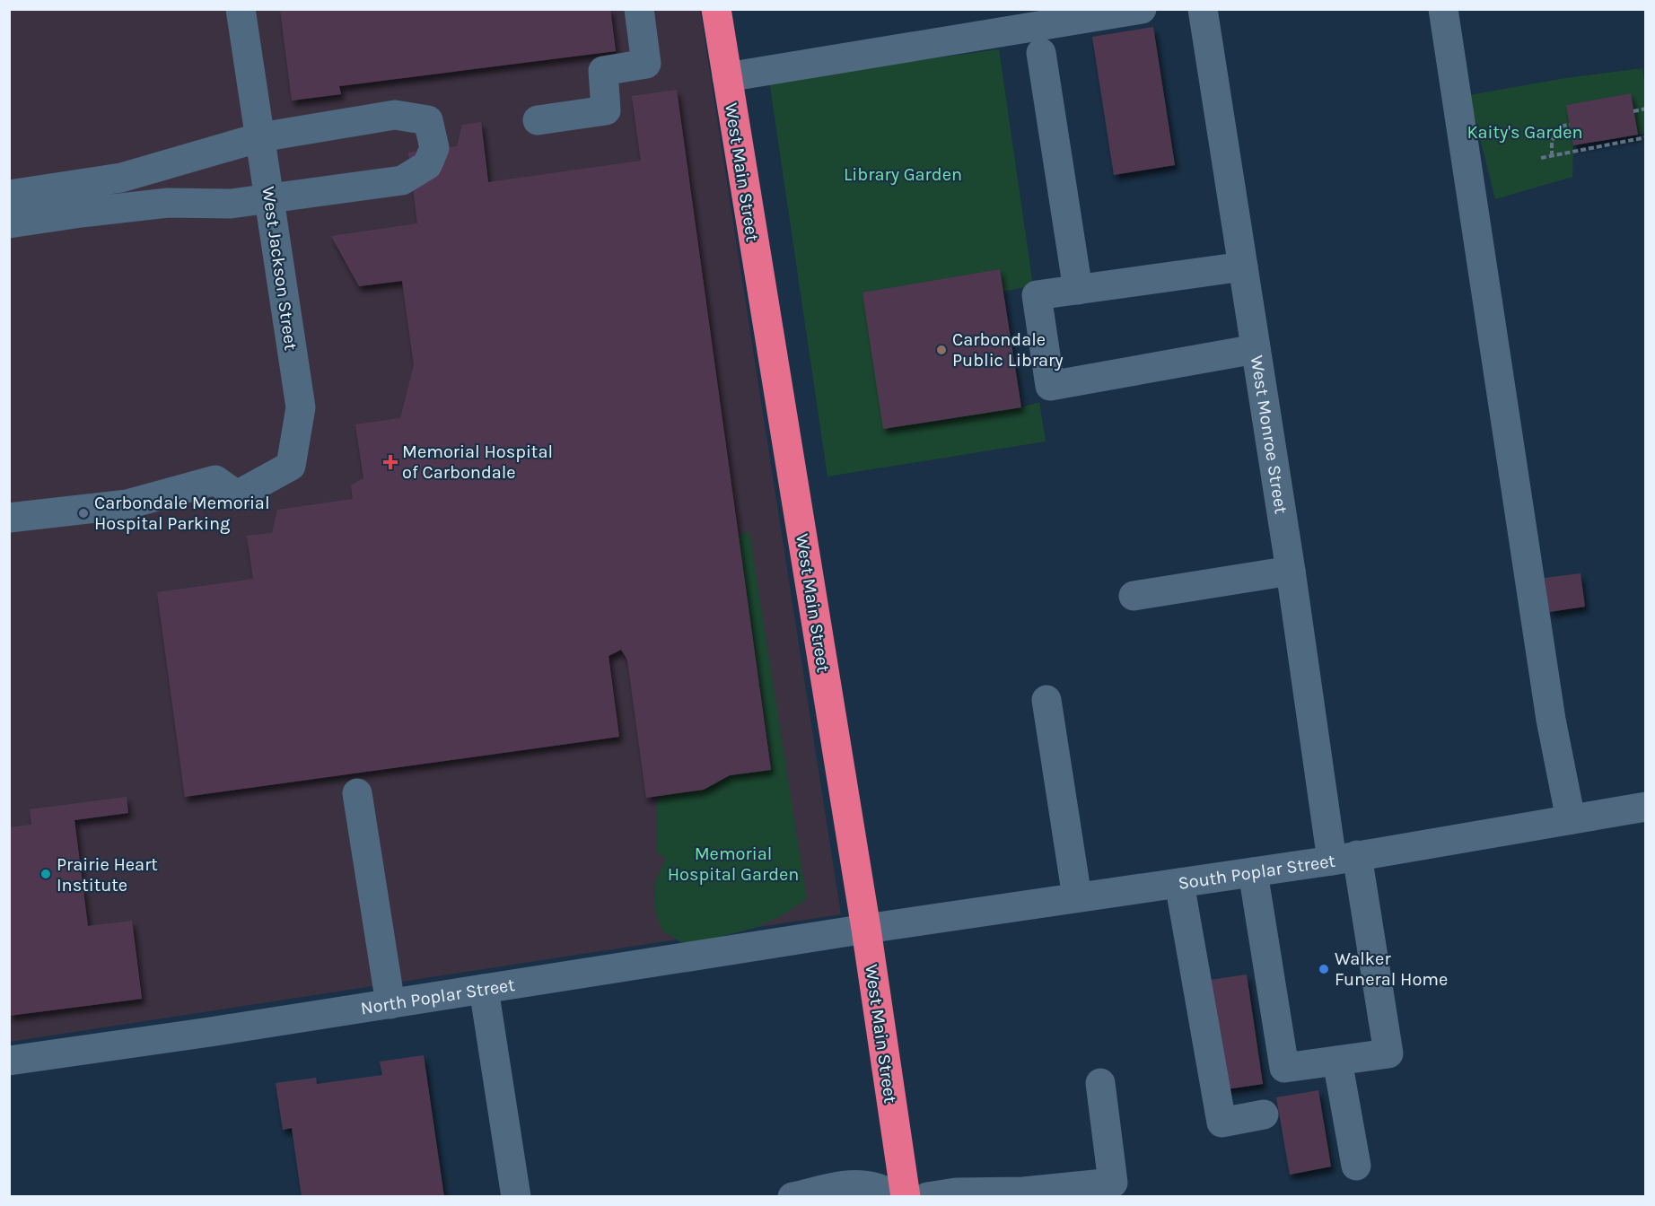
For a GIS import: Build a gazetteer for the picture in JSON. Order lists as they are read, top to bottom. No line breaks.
{"streets":{"highway":["West Main Street"],"street":["West Jackson Street","West Monroe Street","South Poplar Street","North Poplar Street"]},"crossings":[["West Main Street","South Poplar Street"],["West Main Street","North Poplar Street"],["West Monroe Street","South Poplar Street"],["South Poplar Street","North Poplar Street"]],"parks":["Kaity's Garden","Library Garden","Memorial Hospital Garden"],"places":{"other":["Carbondale Public Library","Carbondale Memorial Hospital Parking","Prairie Heart Institute","Walker Funeral Home"],"health":["Memorial Hospital of Carbondale"]}}
